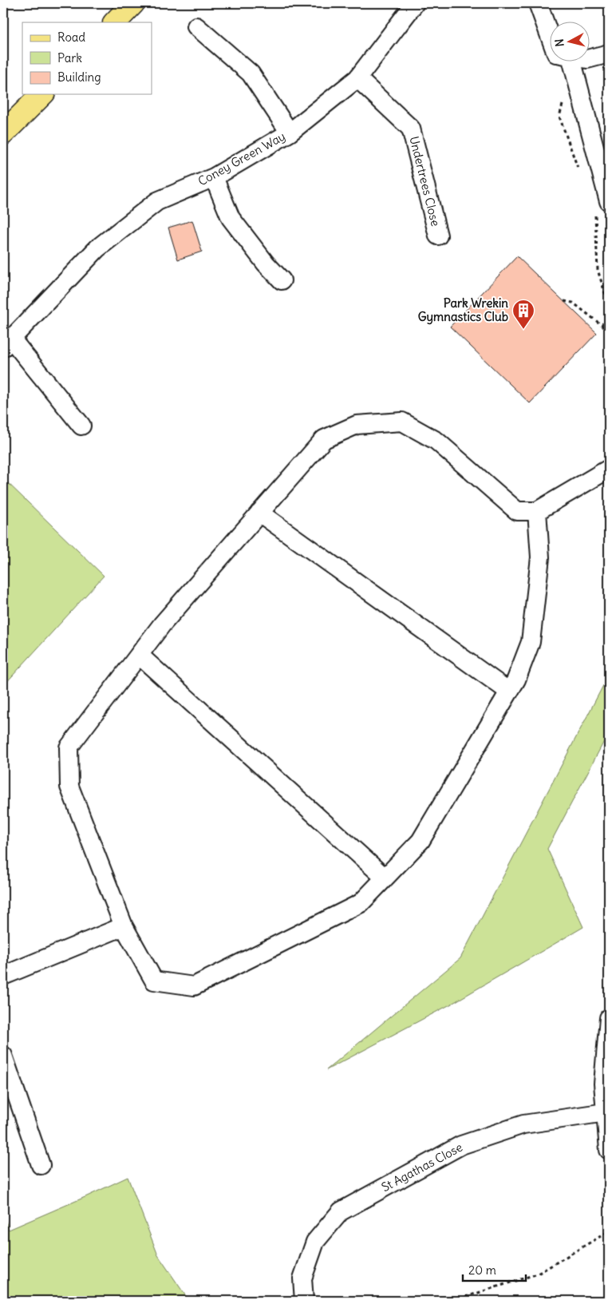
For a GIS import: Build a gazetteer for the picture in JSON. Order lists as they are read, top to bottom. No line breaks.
{"streets":{"street":["Coney Green Way","Undertrees Close","St Agathas Close"]},"crossings":[["Coney Green Way","Undertrees Close"]],"places":{"building":["Park Wrekin Gymnastics Club"]},"legend":["Road","Park","Building"],"scale_bar":"20 m","north":"left"}
